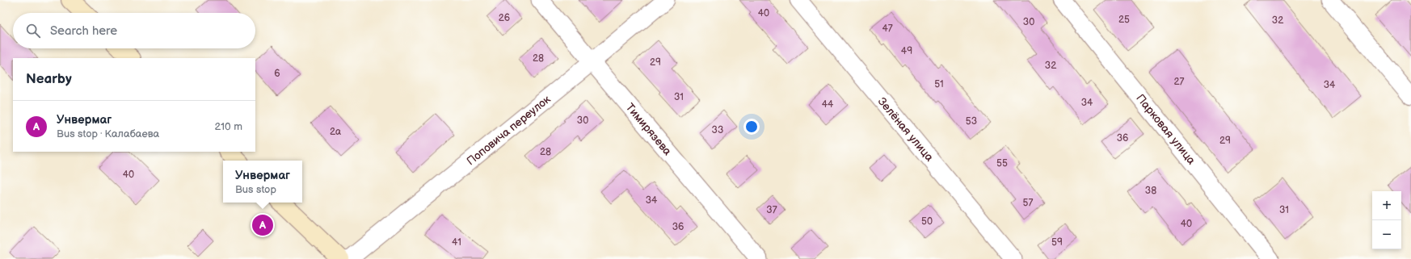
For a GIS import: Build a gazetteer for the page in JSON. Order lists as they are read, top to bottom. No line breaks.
{"streets":{"street":["Тимирязева","Зелёная улица","Парковая улица","Поповича переулок"]},"crossings":[["Тимирязева","Поповича переулок"]],"house_numbers":["40","26","25","32","30","47","49","28","29","32","6","27","51","34","31","34","44","30","53","33","2а","36","29","28","55","40","38","34","57","37","31","50","40","36","41","59"],"page":{"search":"Search here","heading":"Nearby","list":[{"mark":"A","name":"Унвермаг","note":"Bus stop · Калабаева","value":"210 m"}],"popup":["Унвермаг","Bus stop"],"map_buttons":["+","−"],"pins":"A"}}
